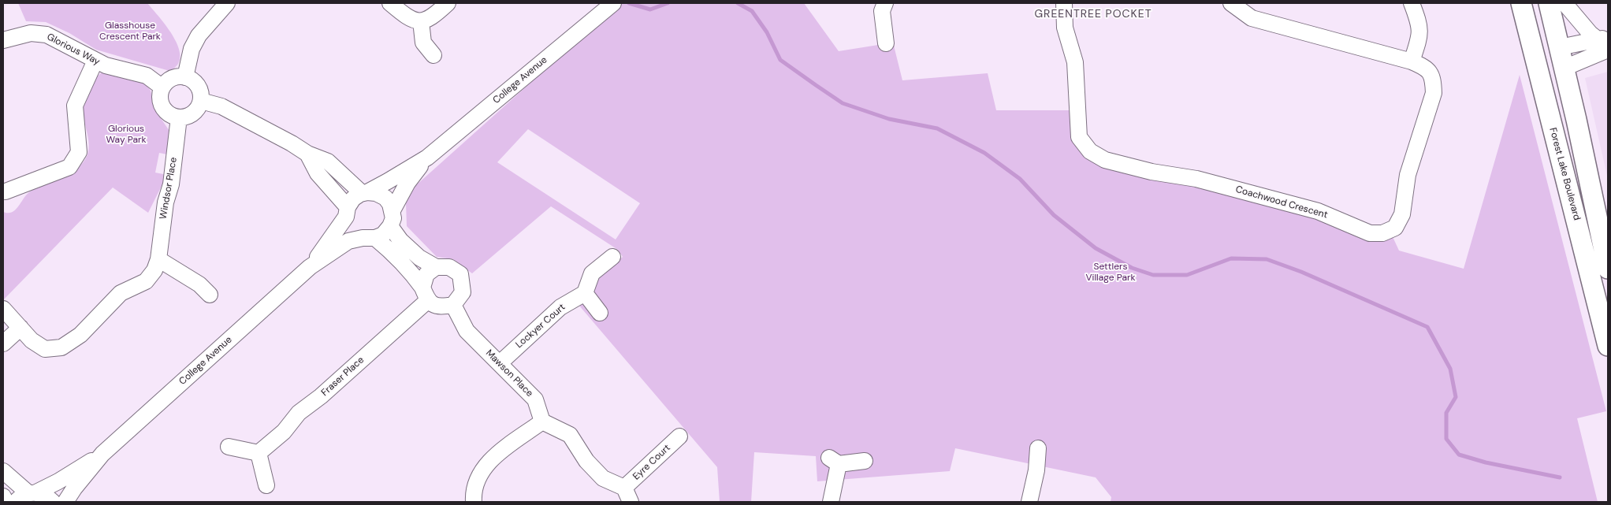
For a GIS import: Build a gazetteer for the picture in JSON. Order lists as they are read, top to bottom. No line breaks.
{"streets":{"main road":["Forest Lake Boulevard"],"street":["Glorious Way","College Avenue","Windsor Place","Coachwood Crescent","Lockyer Court","Mawson Place","Fraser Place","Eyre Court"]},"crossings":[["Glorious Way","Windsor Place"],["Lockyer Court","Mawson Place"],["Mawson Place","Fraser Place"]],"districts":["GREENTREE POCKET"],"parks":["Glasshouse Crescent Park","Glorious Way Park","Settlers Village Park"]}
